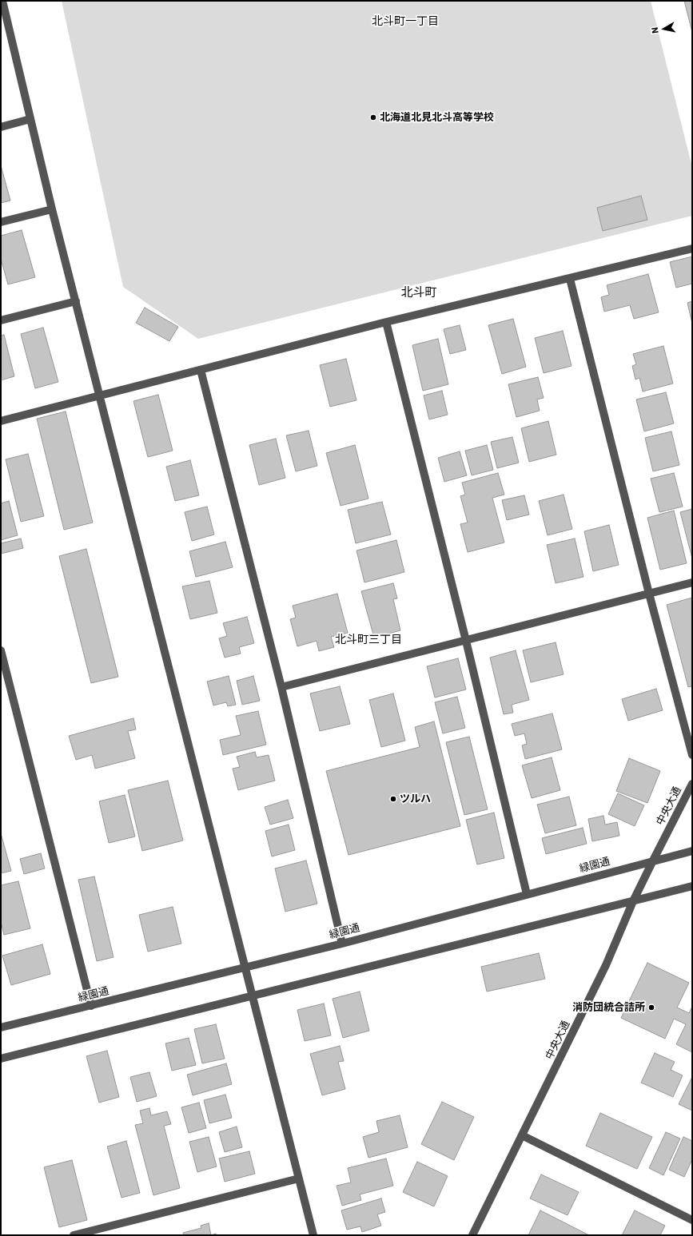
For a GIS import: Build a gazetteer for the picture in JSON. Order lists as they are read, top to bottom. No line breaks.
{"streets":{"street":["中央大通","緑園通"]},"crossings":[["中央大通","緑園通"]],"districts":["北斗町一丁目","北斗町","北斗町三丁目"],"places":["北海道北見北斗高等学校","ツルハ","消防団統合詰所"],"north":"left"}
